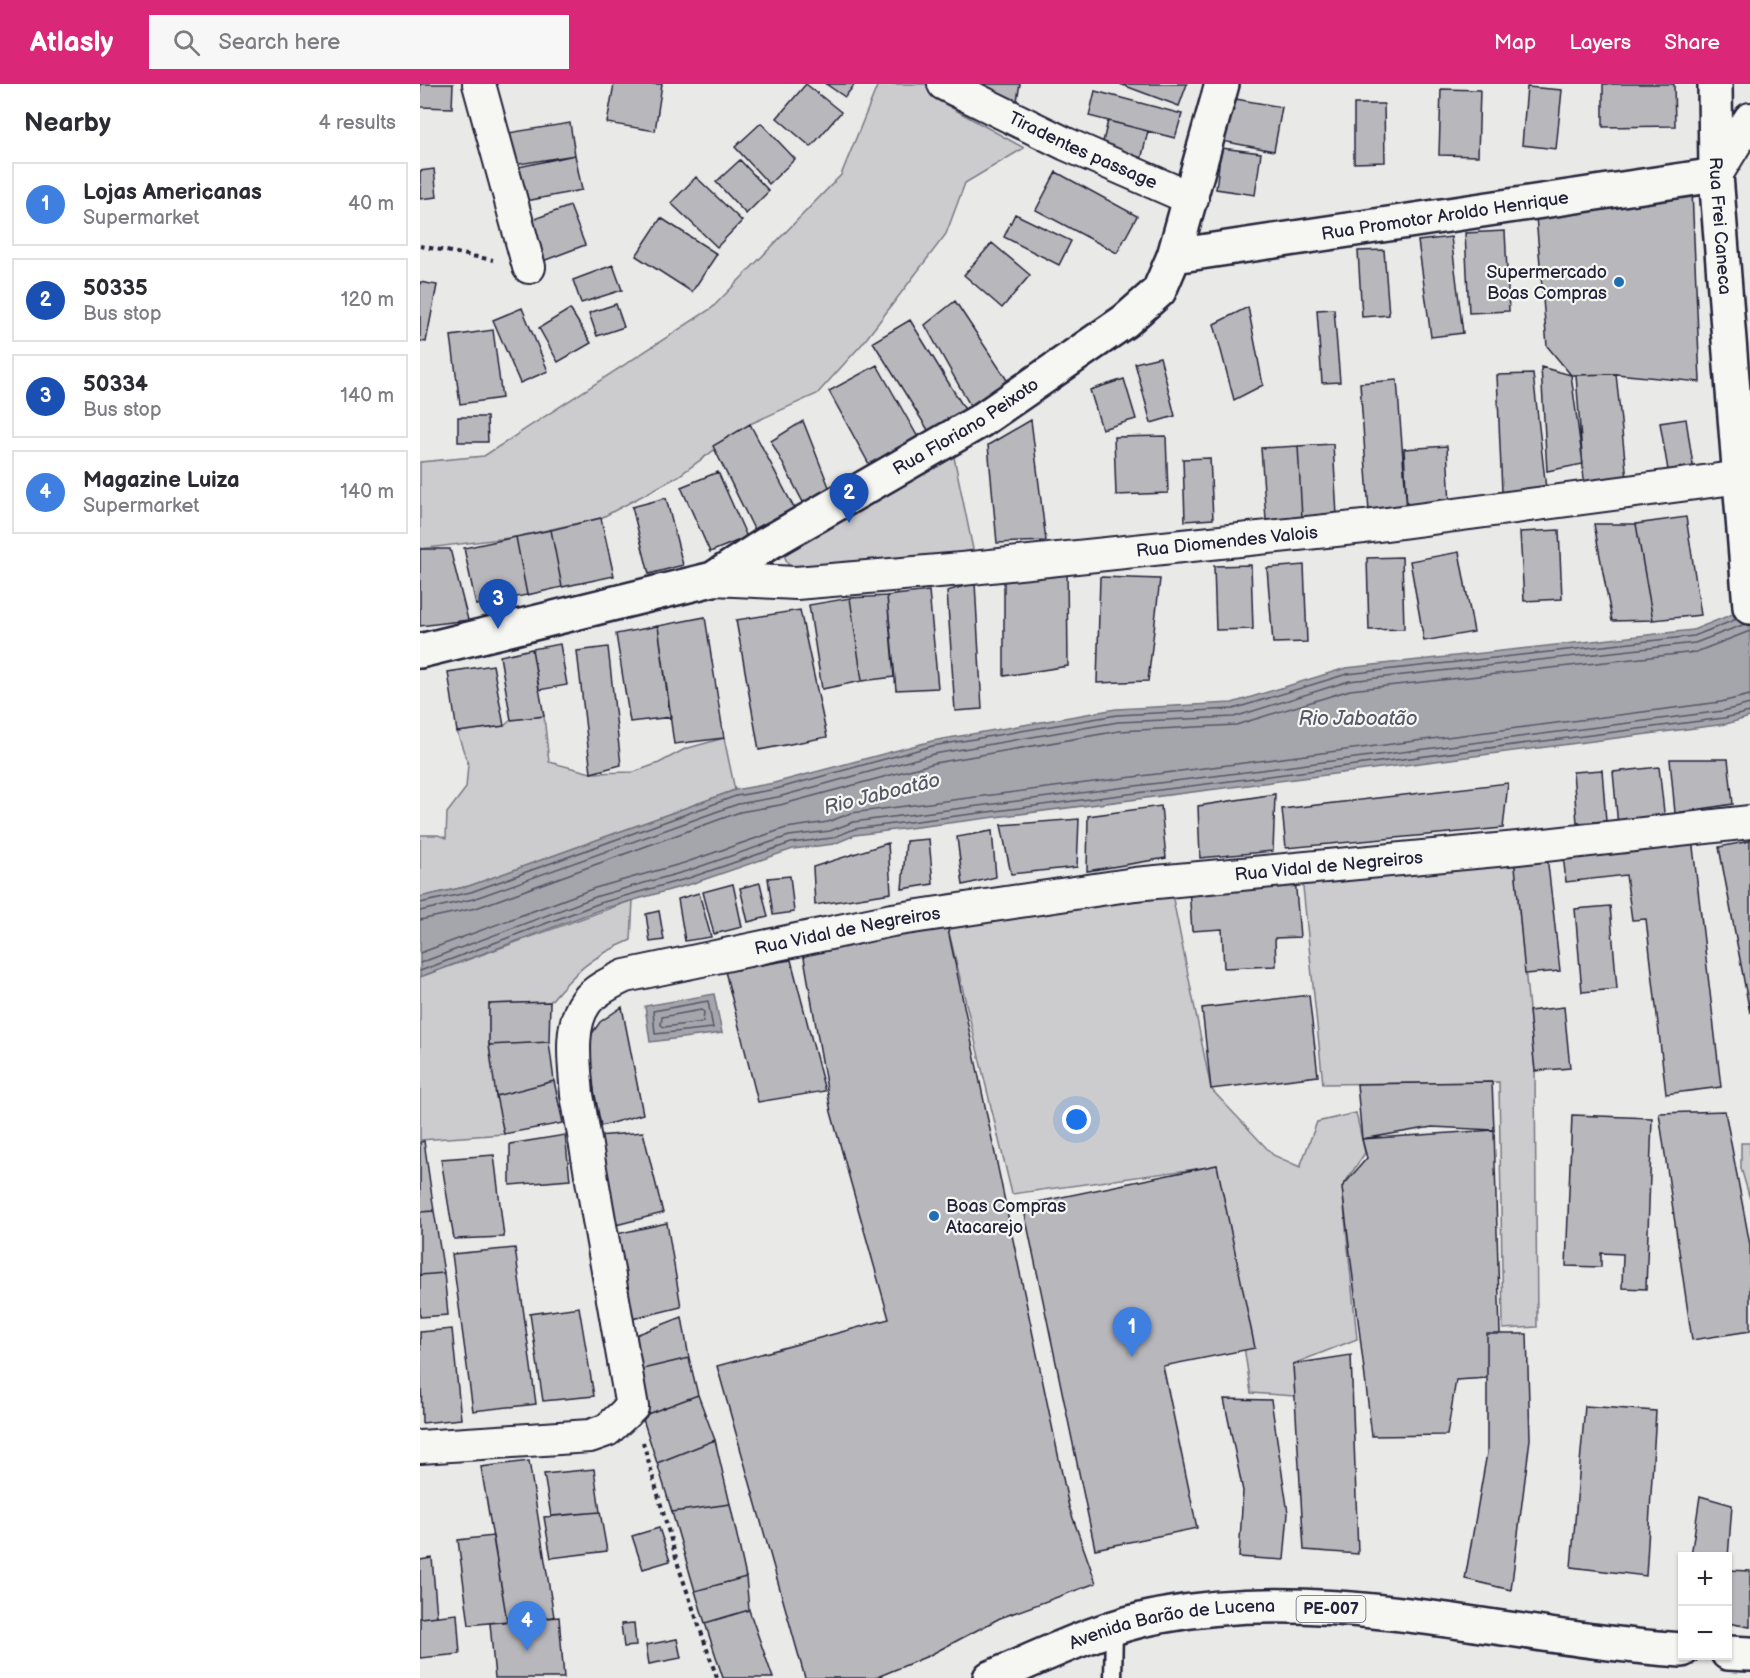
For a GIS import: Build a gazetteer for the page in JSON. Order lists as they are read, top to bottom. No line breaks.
{"streets":{"street":["Tiradentes passage","Rua Promotor Aroldo Henrique","Rua Frei Caneca","Rua Floriano Peixoto","Rua Diomendes Valois","Rua Vidal de Negreiros","PE-007","Avenida Barão de Lucena"]},"crossings":[["Tiradentes passage","Rua Floriano Peixoto"],["Rua Promotor Aroldo Henrique","Rua Frei Caneca"],["Rua Promotor Aroldo Henrique","Rua Floriano Peixoto"],["Rua Frei Caneca","Rua Diomendes Valois"],["Rua Floriano Peixoto","Rua Diomendes Valois"]],"water":["Rio Jaboatão"],"places":["Supermercado Boas Compras","Boas Compras Atacarejo"],"page":{"header":"Atlasly","search":"Search here","nav":["Map","Layers","Share"],"heading":["Nearby","4 results"],"list":[{"mark":"1","name":"Lojas Americanas","note":"Supermarket","value":"40 m"},{"mark":"2","name":"50335","note":"Bus stop","value":"120 m"},{"mark":"3","name":"50334","note":"Bus stop","value":"140 m"},{"mark":"4","name":"Magazine Luiza","note":"Supermarket","value":"140 m"}],"pins":["2","3","1","4"],"map_buttons":["+","−"]}}
